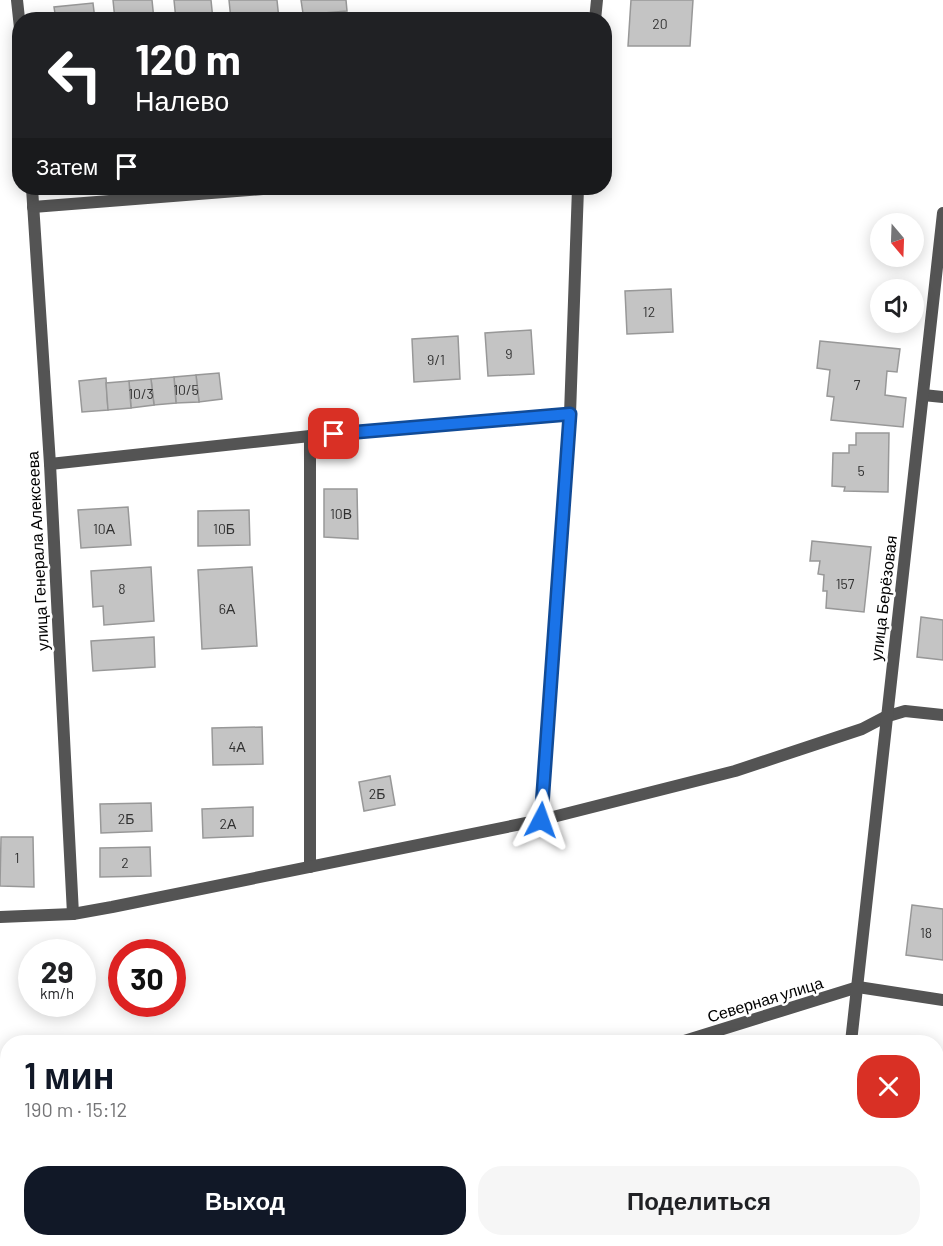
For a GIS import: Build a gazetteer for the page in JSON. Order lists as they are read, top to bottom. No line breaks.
{"streets":{"street":["улица Генерала Алексеева","улица Берёзовая","Северная улица"]},"crossings":[["улица Берёзовая","Северная улица"]],"house_numbers":["20","12","9","9/1","7","10/5","10/3","5","10В","10А","10Б","157","8","6А","4А","2Б","2Б","2А","1","2","18"],"north":"bottom","page":{"turn":["120 m","Налево"],"then":"Затем","speed":"29 km/h","limit":"30","heading":["1 мин","190 m · 15:12"],"buttons":["Выход","Поделиться"]}}
